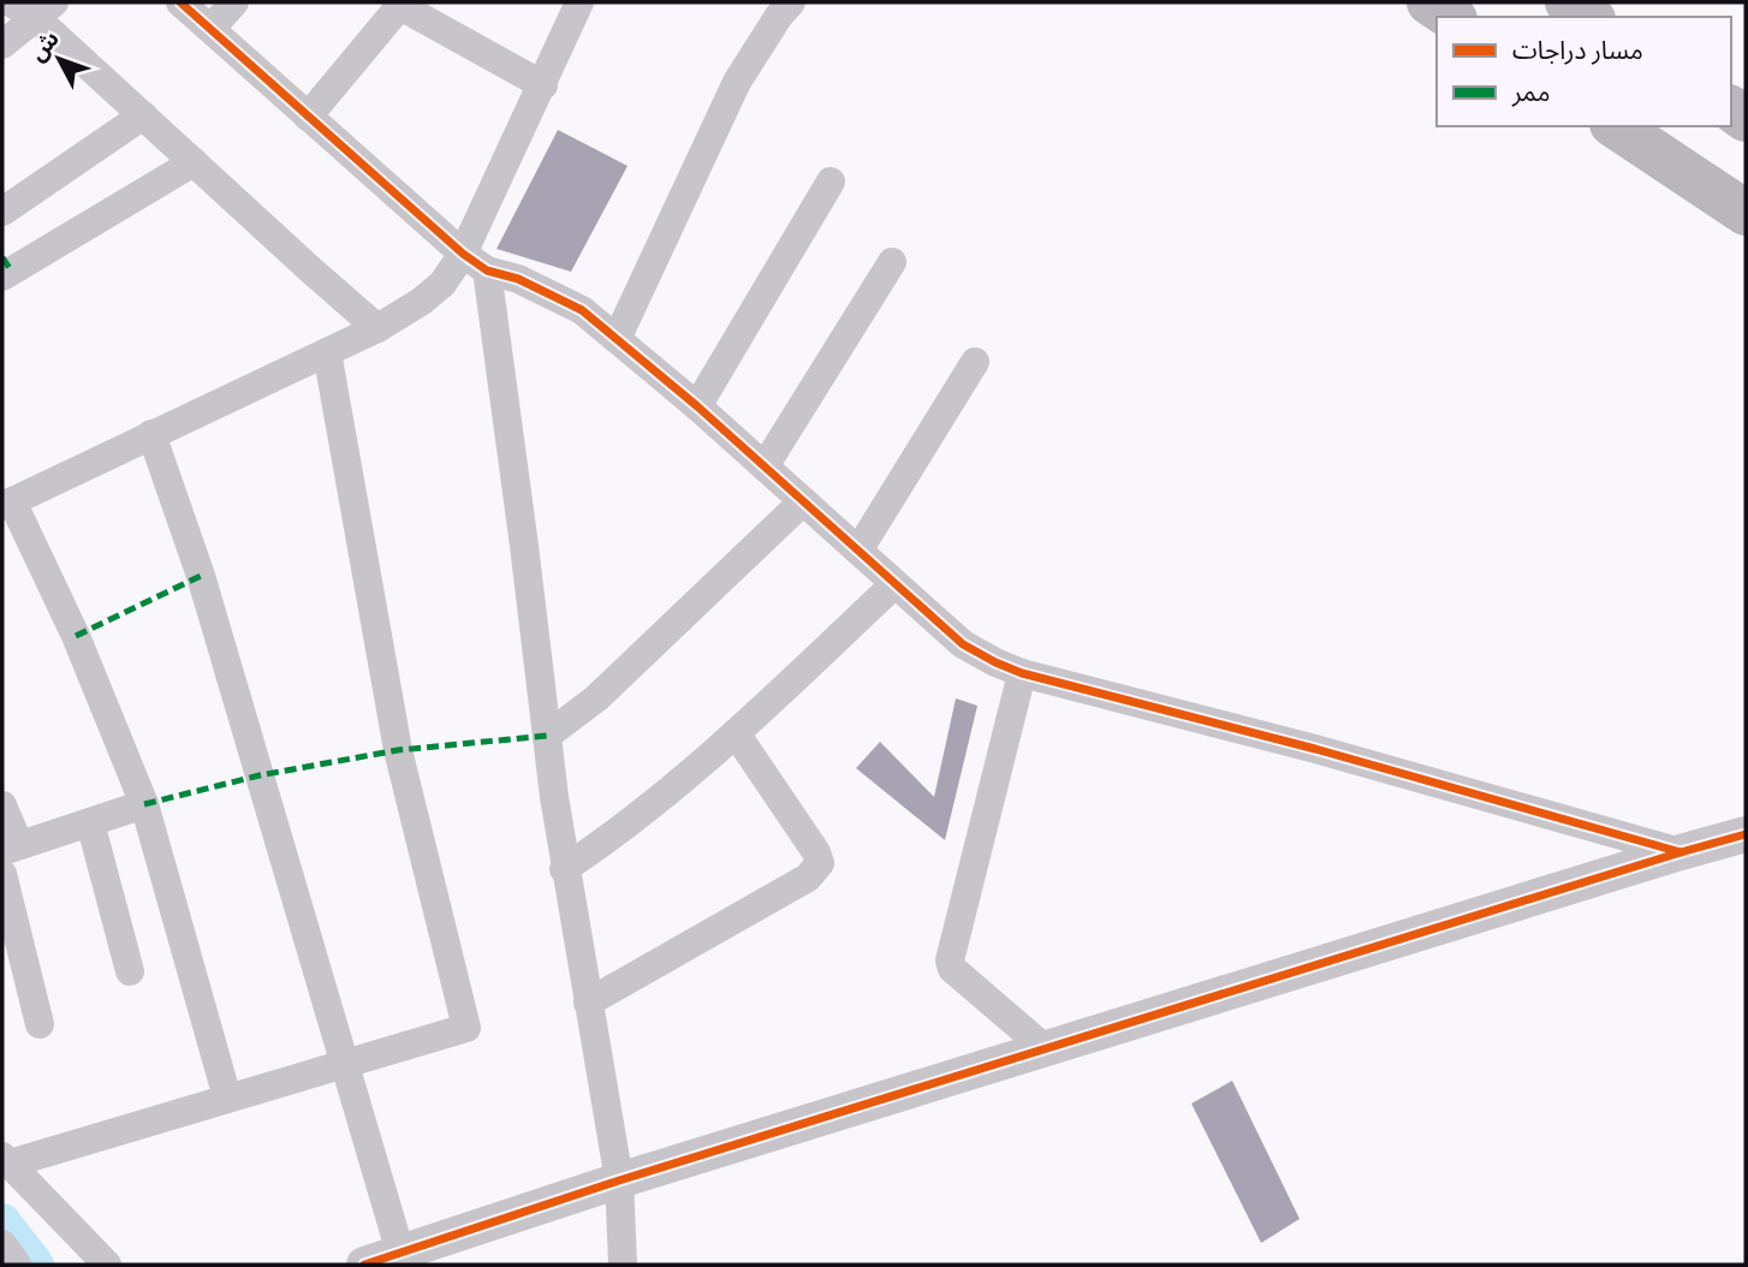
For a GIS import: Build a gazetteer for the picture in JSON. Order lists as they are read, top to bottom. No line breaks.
{"legend":["مسار دراجات","ممر"],"north":"top left"}
